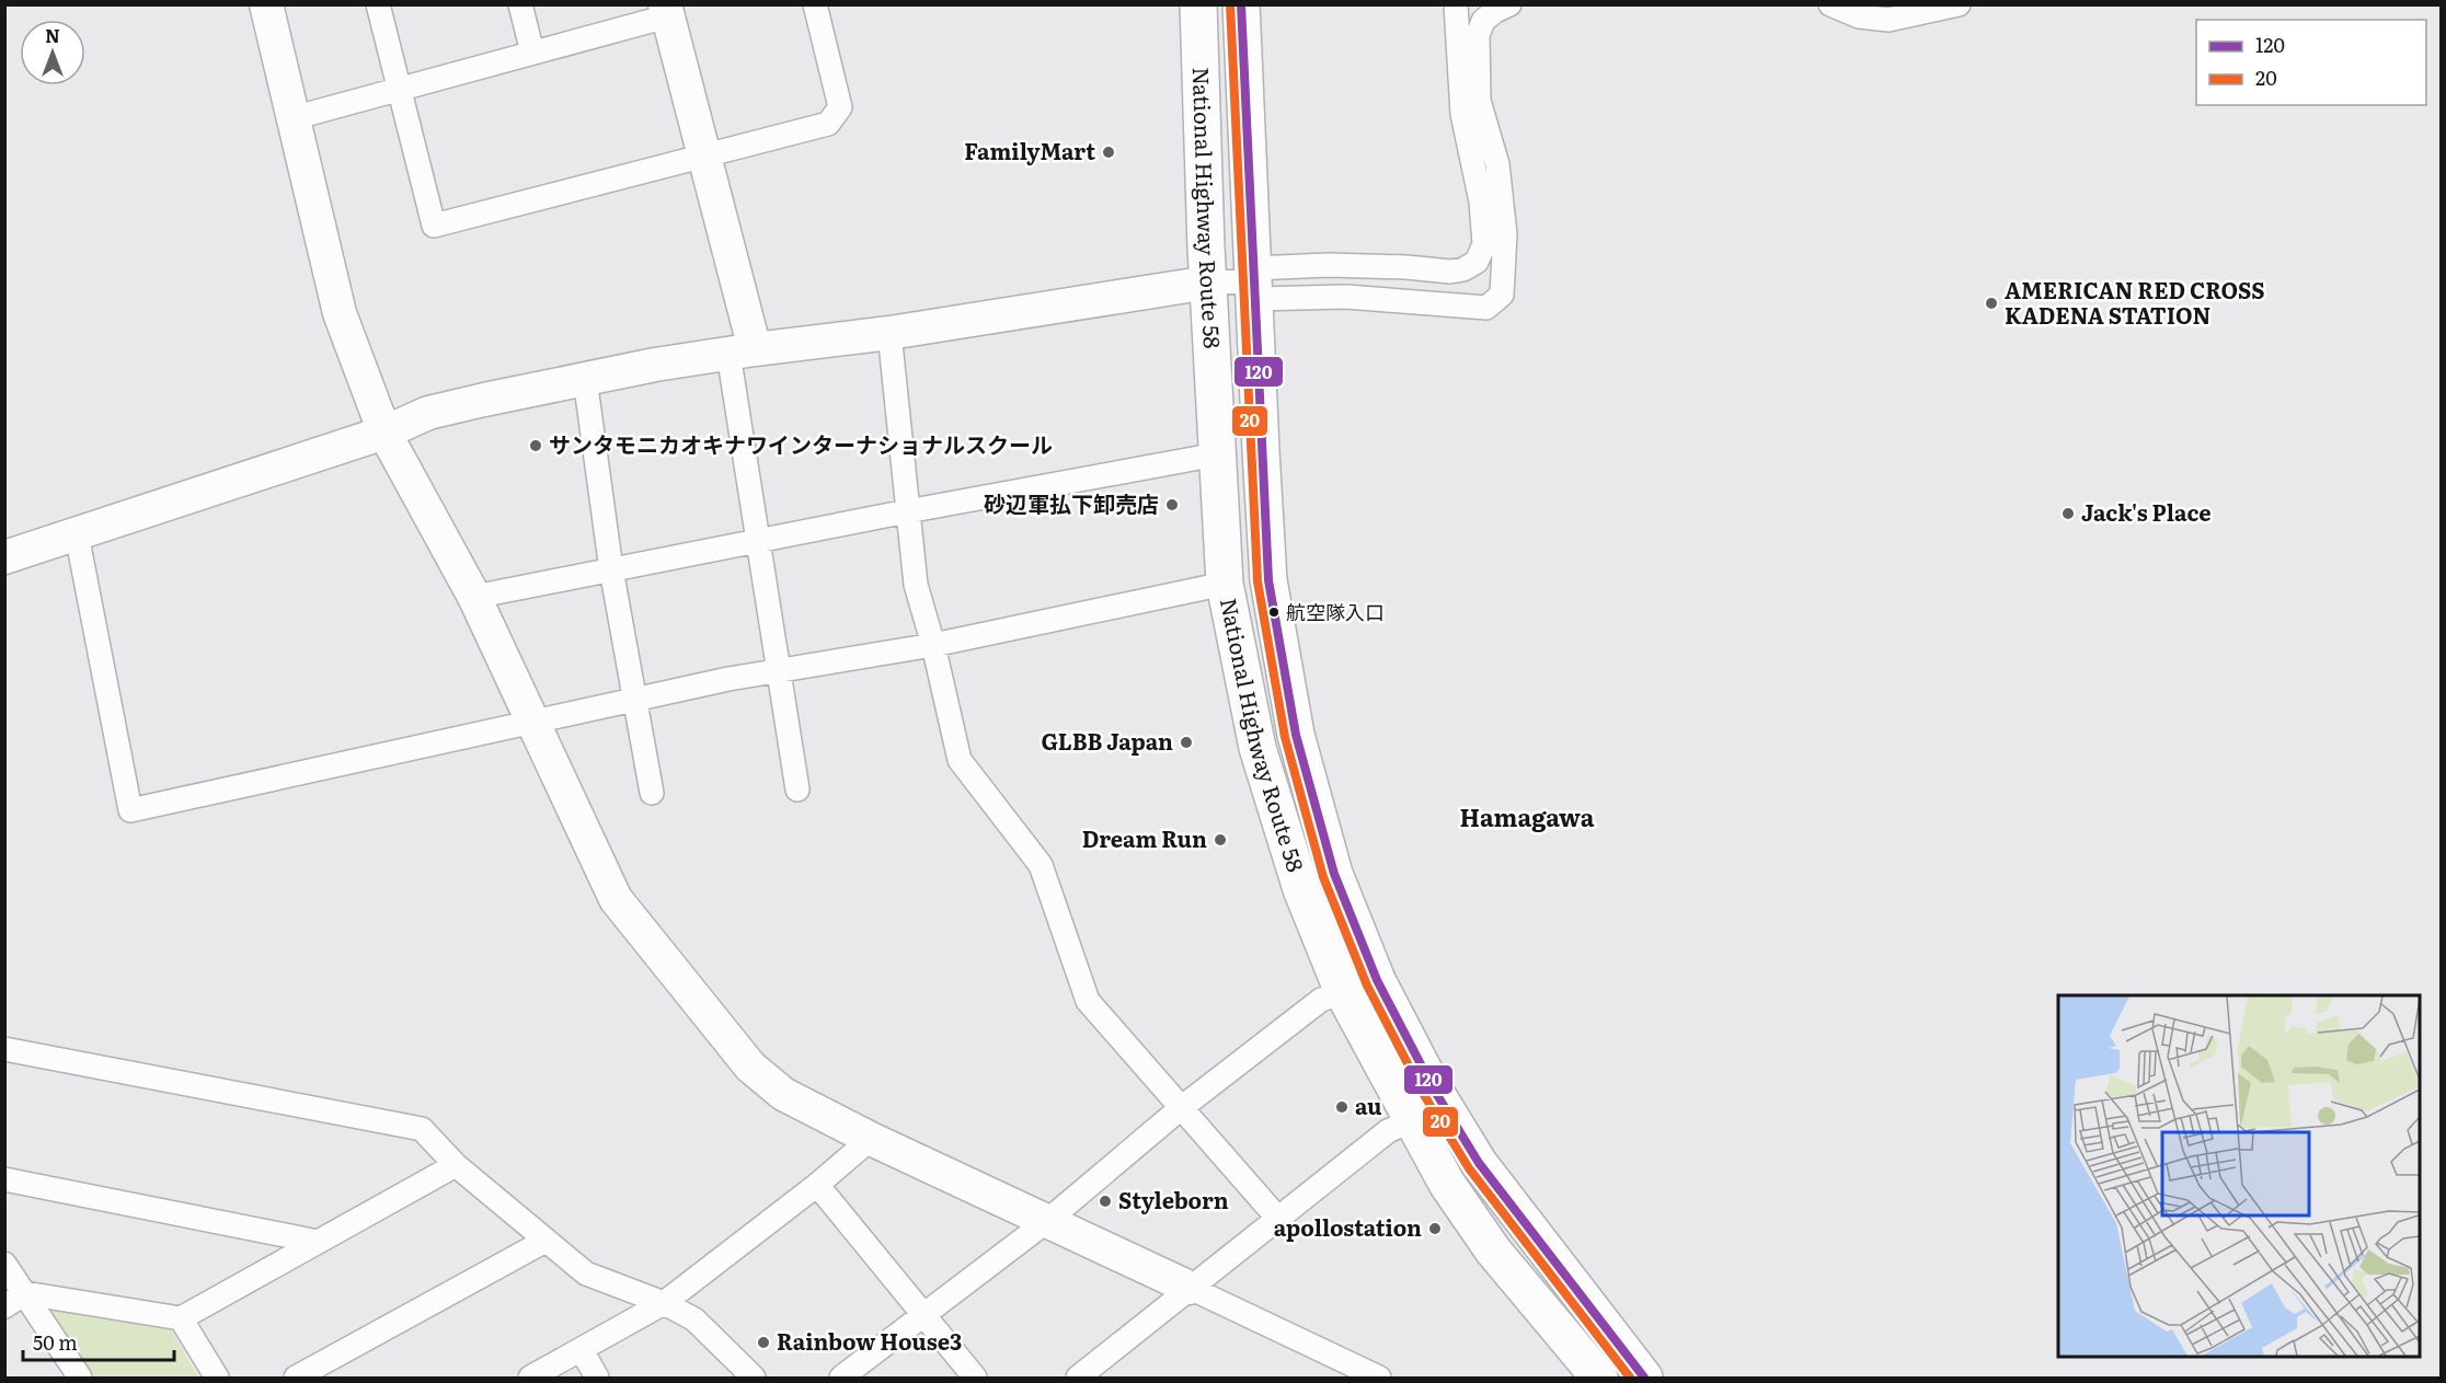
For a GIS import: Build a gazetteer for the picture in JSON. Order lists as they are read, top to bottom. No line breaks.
{"streets":{"highway":["National Highway Route 58"]},"districts":["Hamagawa"],"places":["FamilyMart","AMERICAN RED CROSS KADENA STATION","サンタモニカオキナワインターナショナルスクール","砂辺軍払下卸売店","Jack's Place","航空隊入口","GLBB Japan","Dream Run","au","Styleborn","apollostation","Rainbow House3"],"lines":["transit line 120","transit line 20"],"legend":["120","20"],"scale_bar":"50 m","north":"top"}
